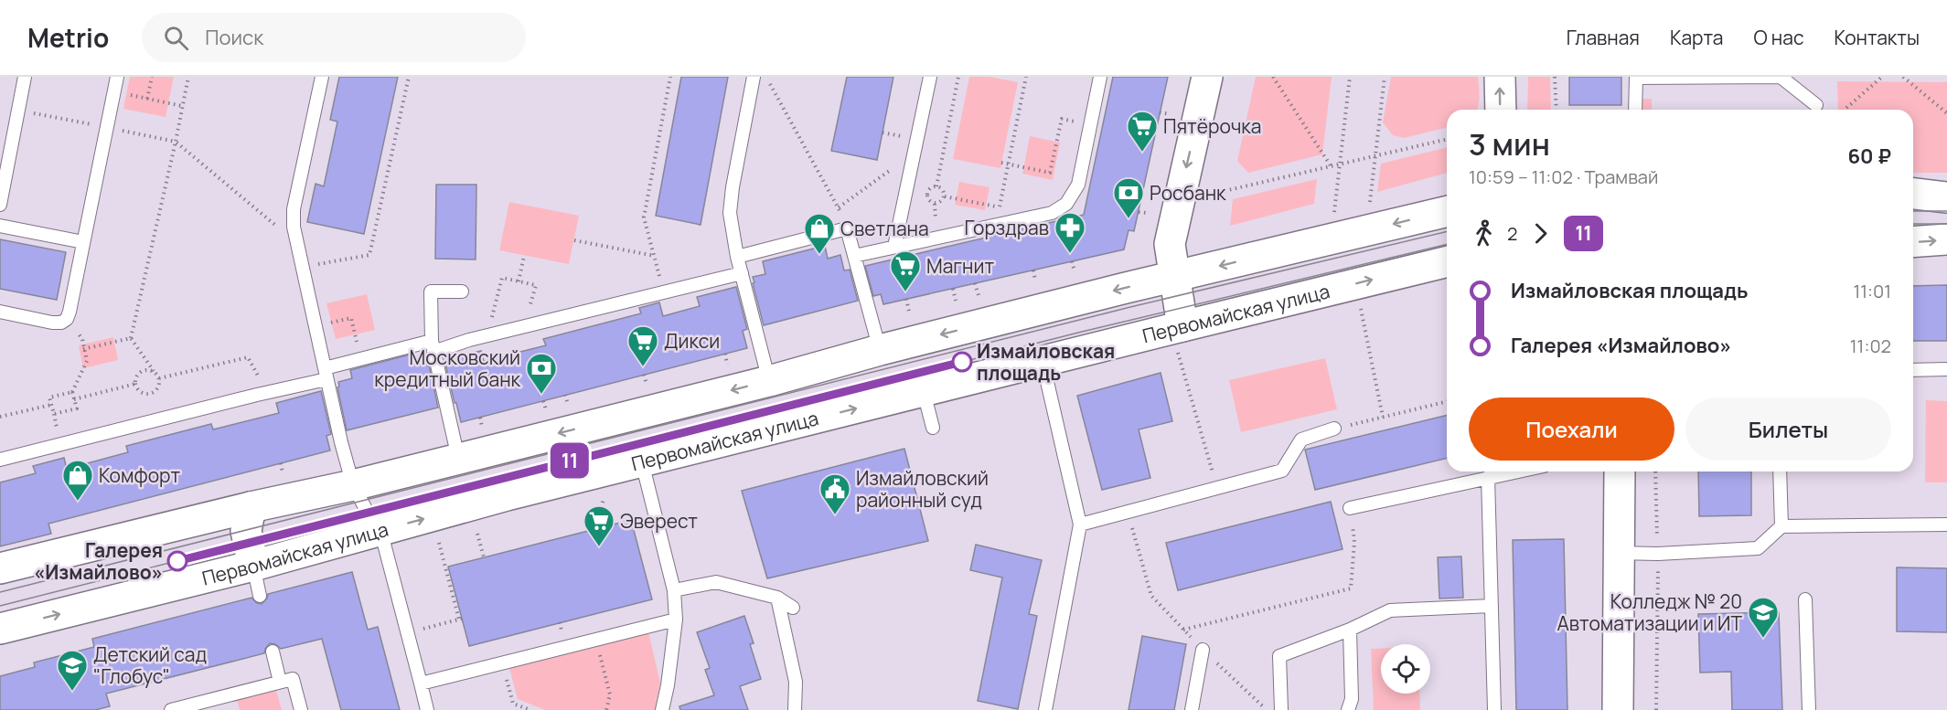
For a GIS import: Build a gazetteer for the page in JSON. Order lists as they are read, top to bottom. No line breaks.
{"streets":{"main road":["Первомайская улица"]},"places":{"supermarket":["Пятёрочка","Магнит","Дикси","Эверест"],"bank":["Росбанк","Московский кредитный банк"],"pharmacy":["Горздрав"],"shop":["Светлана","Комфорт"],"other":["Измайловская площадь","Галерея «Измайлово»"],"public building":["Измайловский районный суд"],"school or university":["Колледж № 20 Автоматизации и ИТ","Детский сад \"Глобус\""]},"lines":["tram line 11"],"page":{"header":"Metrio","search":"Поиск","nav":["Главная","Карта","О нас","Контакты"],"on_map":"11","heading":["3 мин","10:59 – 11:02 · Трамвай","60 ₽"],"legs":["2","11"],"list":[{"name":"Измайловская площадь","value":"11:01"},{"name":"Галерея «Измайлово»","value":"11:02"}],"buttons":["Поехали","Билеты"]}}
